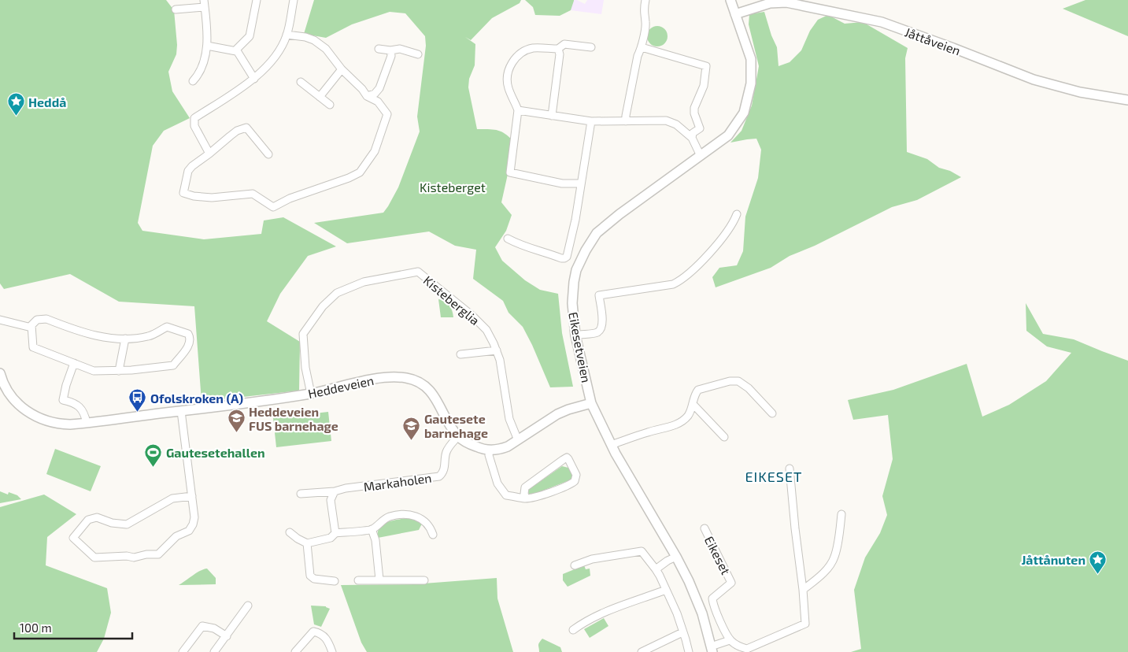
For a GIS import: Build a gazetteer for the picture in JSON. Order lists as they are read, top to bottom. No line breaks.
{"streets":{"main road":["Jåttåveien","Eikesetveien","Heddeveien"],"street":["Kisteberglia","Markaholen","Eikeset"]},"crossings":[["Jåttåveien","Eikesetveien"],["Kisteberglia","Heddeveien"],["Eikesetveien","Heddeveien"],["Heddeveien","Markaholen"]],"districts":["EIKESET"],"parks":["Kisteberget"],"places":{"place":["Heddå","Jåttånuten"],"bus stop":["Ofolskroken (A)"],"school or university":["Heddeveien FUS barnehage","Gautesete barnehage"],"sports":["Gautesetehallen"]},"scale_bar":"100 m"}
